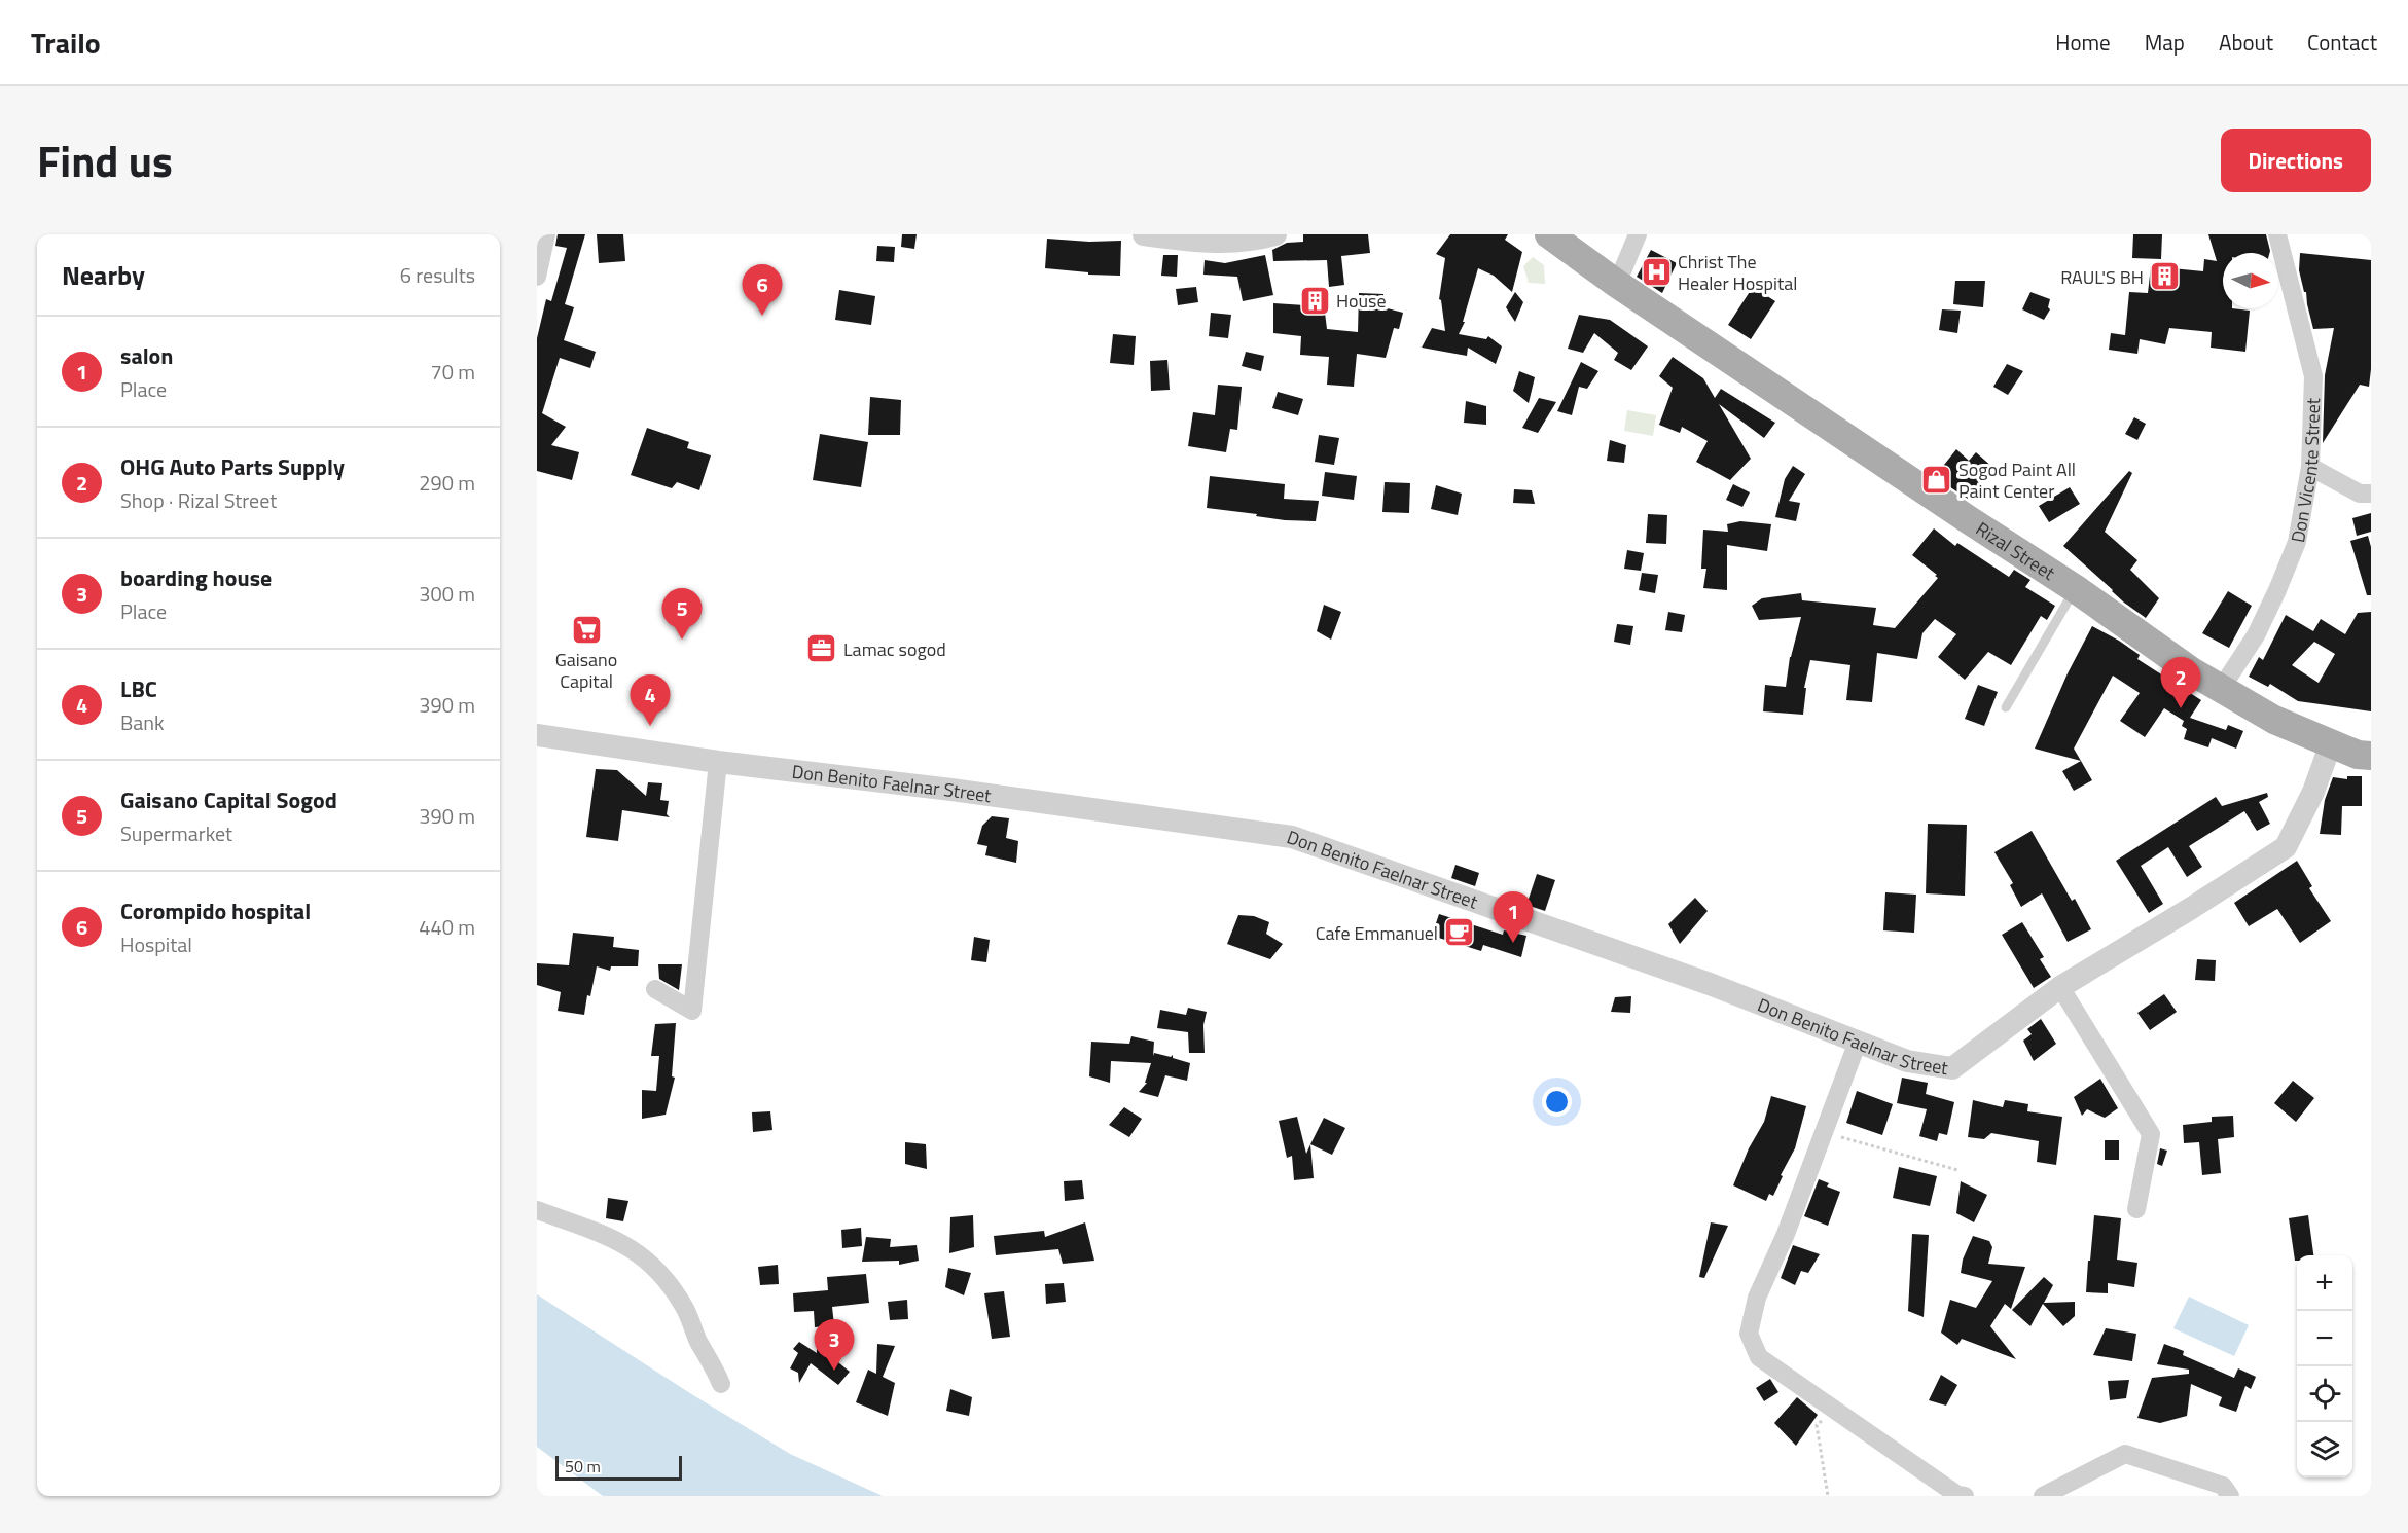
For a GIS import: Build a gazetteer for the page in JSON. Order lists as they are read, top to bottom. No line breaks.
{"streets":{"main road":["Rizal Street"],"street":["Don Vicente Street","Don Benito Faelnar Street"]},"crossings":[["Don Vicente Street","Rizal Street"],["Rizal Street","Don Benito Faelnar Street"]],"places":{"hospital":["Christ The Healer Hospital"],"building":["RAUL'S BH","House"],"shop":["Sogod Paint All Paint Center"],"supermarket":["Gaisano Capital"],"office":["Lamac sogod"],"cafe":["Cafe Emmanuel"]},"scale_bar":"50 m","north":"right","page":{"header":"Trailo","nav":["Home","Map","About","Contact"],"title":"Find us","buttons":"Directions","heading":["Nearby","6 results"],"pins":["6","5","2","4","1","3"],"list":[{"mark":"1","name":"salon","note":"Place","value":"70 m"},{"mark":"2","name":"OHG Auto Parts Supply","note":"Shop · Rizal Street","value":"290 m"},{"mark":"3","name":"boarding house","note":"Place","value":"300 m"},{"mark":"4","name":"LBC","note":"Bank","value":"390 m"},{"mark":"5","name":"Gaisano Capital Sogod","note":"Supermarket","value":"390 m"},{"mark":"6","name":"Corompido hospital","note":"Hospital","value":"440 m"}],"map_buttons":["+","−"],"scale":"50 m"}}
